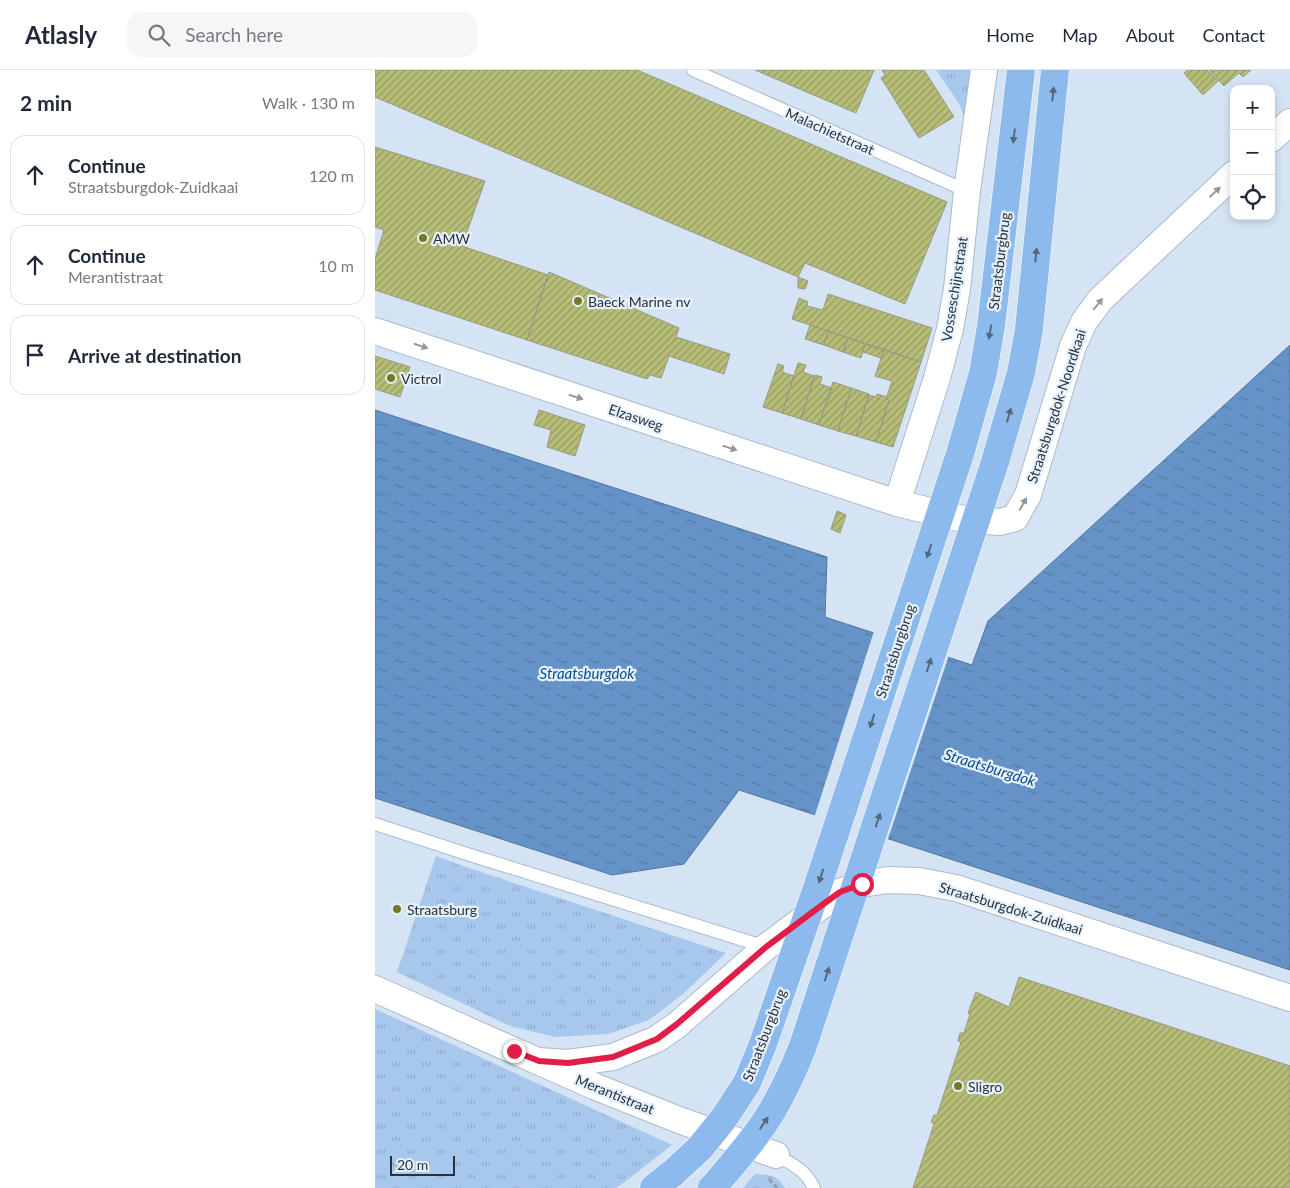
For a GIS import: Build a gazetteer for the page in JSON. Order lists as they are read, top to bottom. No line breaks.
{"streets":{"main road":["Straatsburgbrug"],"street":["Vosseschijnstraat","Straatsburgdok-Noordkaai","Elzasweg","Straatsburgdok-Zuidkaai","Merantistraat"],"lane":["Malachietstraat"]},"crossings":[["Malachietstraat","Vosseschijnstraat"],["Vosseschijnstraat","Straatsburgdok-Noordkaai"],["Vosseschijnstraat","Elzasweg"],["Straatsburgdok-Noordkaai","Elzasweg"],["Straatsburgdok-Zuidkaai","Merantistraat"]],"one_way":["Straatsburgdok-Noordkaai","Elzasweg"],"water":["Straatsburgdok"],"places":["AMW","Baeck Marine nv","Victrol","Straatsburg","Sligro"],"scale_bar":"20 m","page":{"header":"Atlasly","search":"Search here","nav":["Home","Map","About","Contact"],"heading":["2 min","Walk · 130 m"],"map_buttons":["+","−"],"list":[["Continue","Straatsburgdok-Zuidkaai","120 m"],["Continue","Merantistraat","10 m"],"Arrive at destination"],"scale":"20 m"}}
